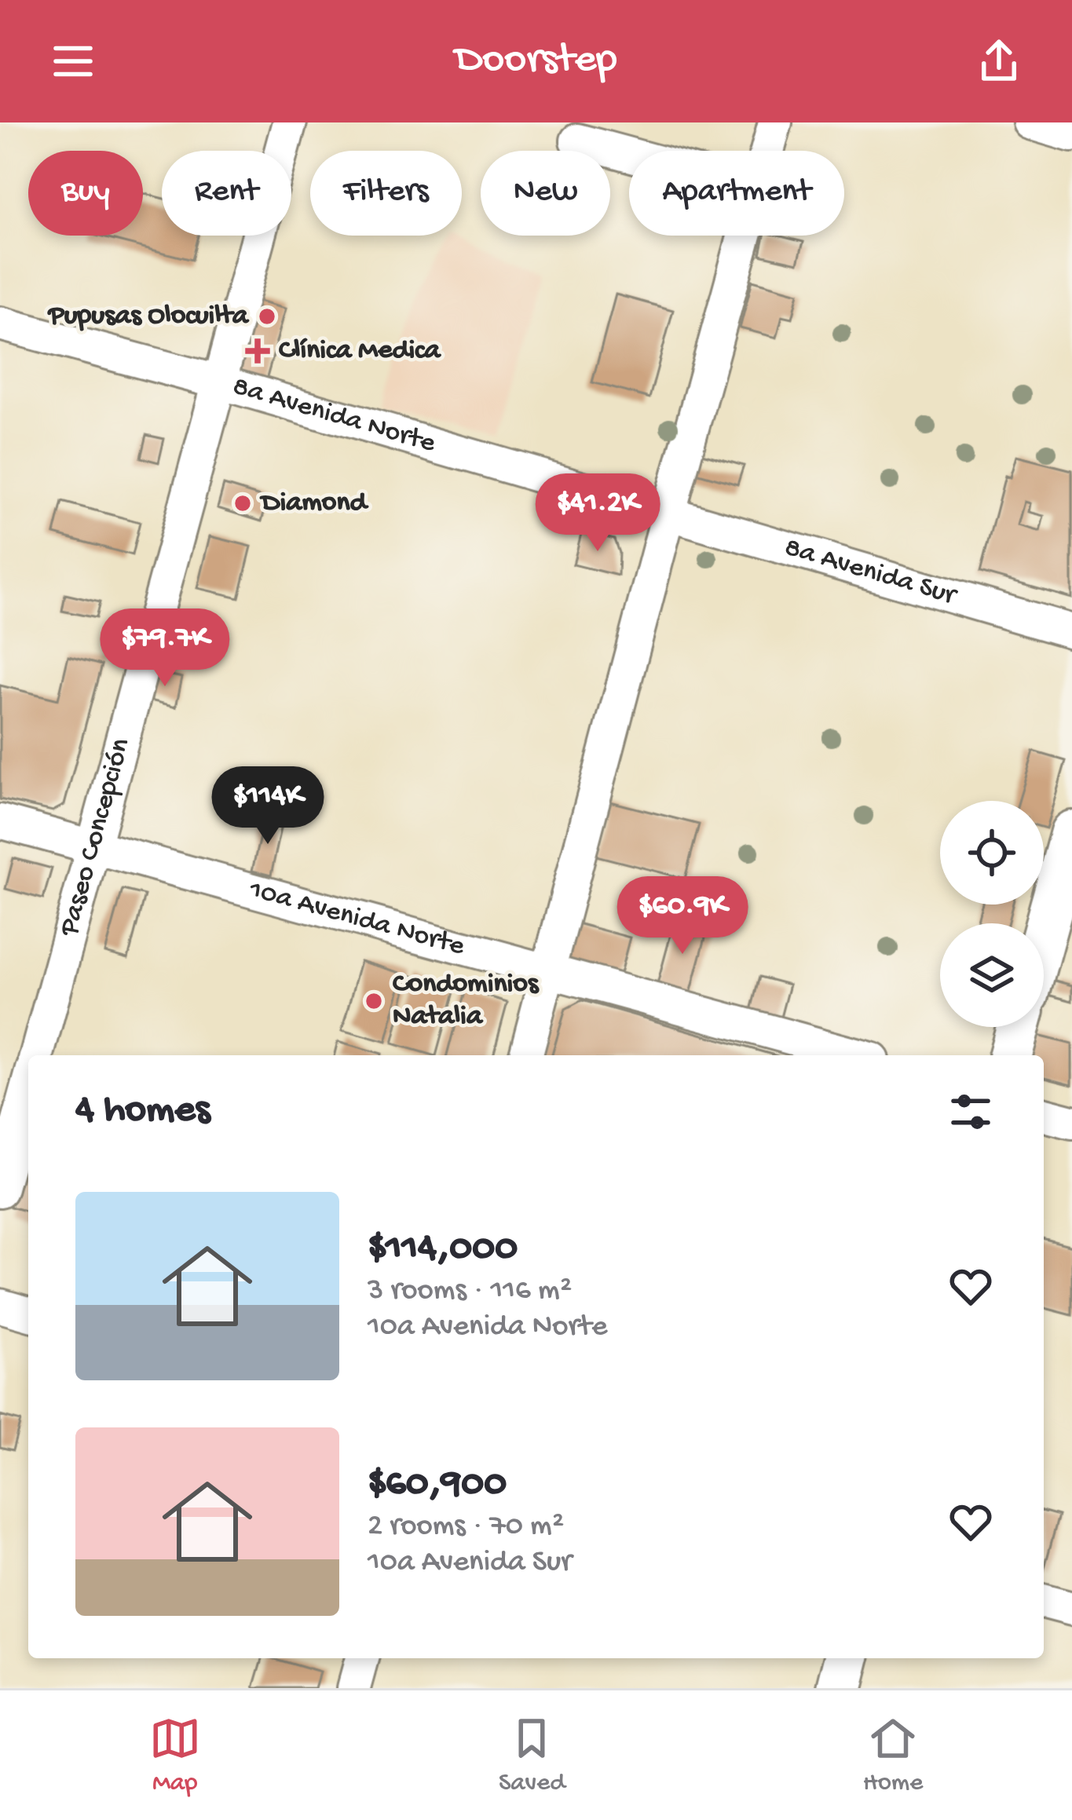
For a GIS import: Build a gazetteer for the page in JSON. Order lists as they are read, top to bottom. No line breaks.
{"streets":{"street":["8a Avenida Norte","8a Avenida Sur","Paseo Concepción","10a Avenida Norte"]},"crossings":[["8a Avenida Norte","8a Avenida Sur"],["8a Avenida Norte","Paseo Concepción"],["Paseo Concepción","10a Avenida Norte"]],"places":{"other":["Pupusas Olocuilta","Diamond","Condominios Natalia"],"health":["Clínica Medica"]},"page":{"header":"Doorstep","chip":["Buy","Rent","Filters","New","Apartment"],"price":["$41.2K","$79.7K","$114K","$60.9K"],"heading":"4 homes","list":[{"name":"$114,000","note":"3 rooms · 116 m² · 10a Avenida Norte"},{"name":"$60,900","note":"2 rooms · 70 m² · 10a Avenida Sur"}],"tabs":["Map","Saved","Home"]}}
